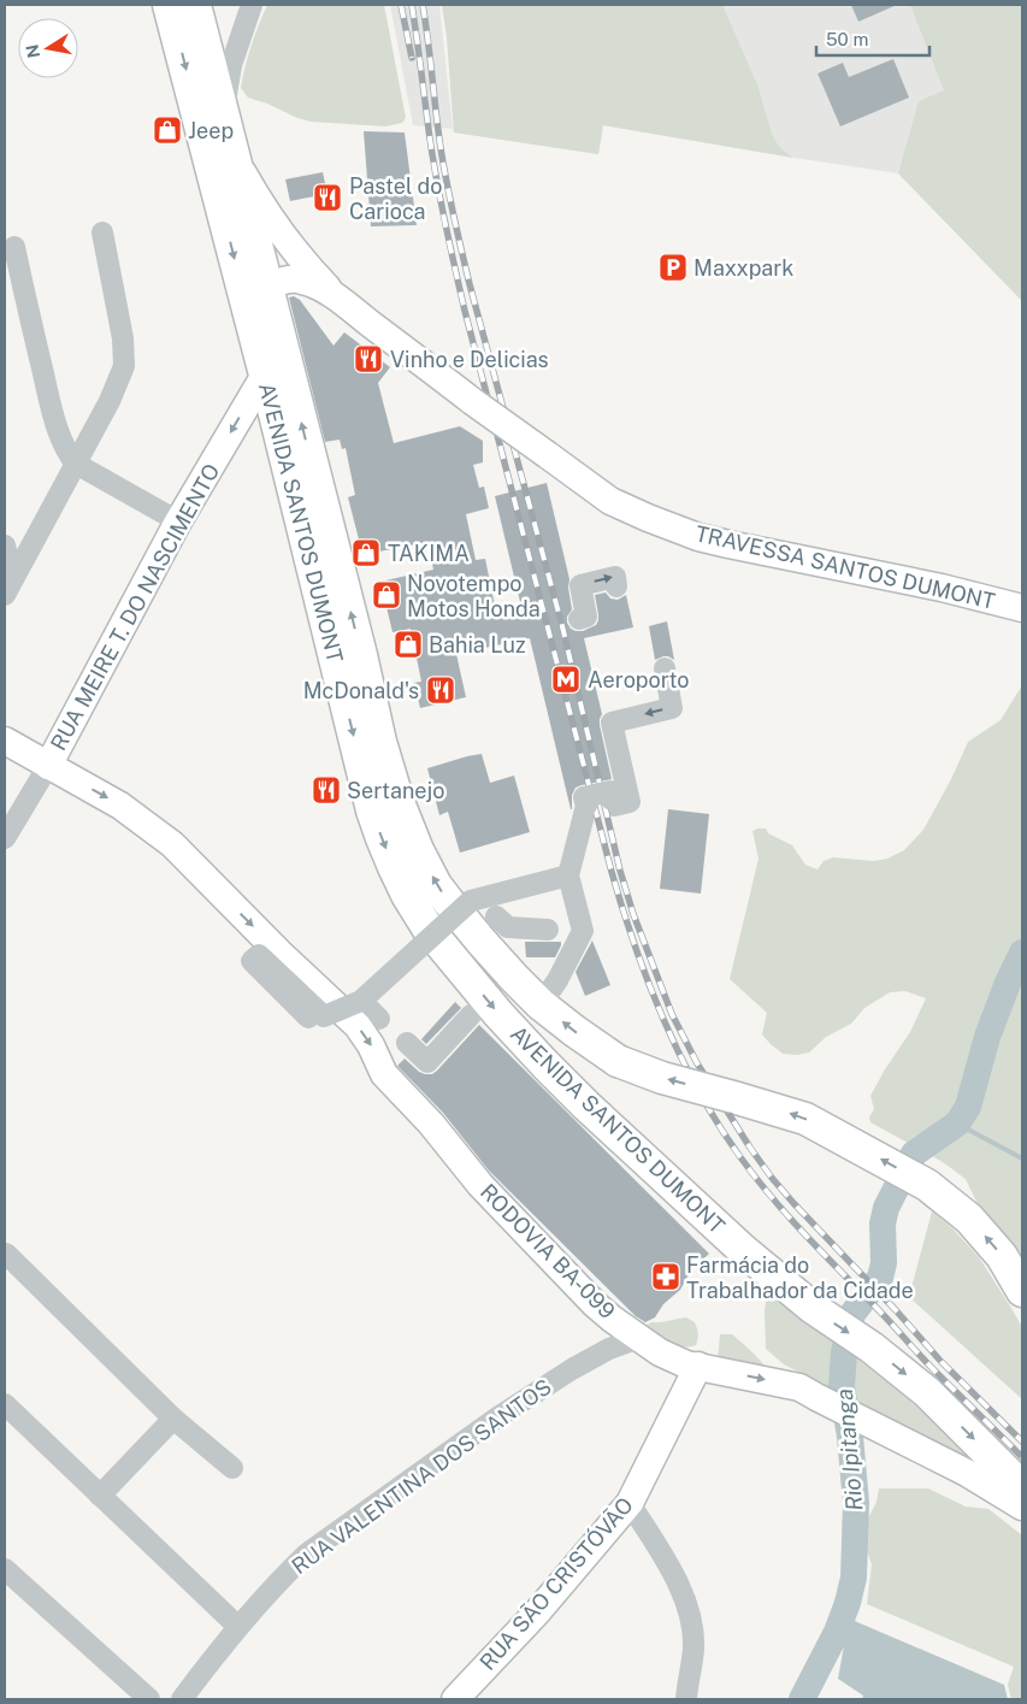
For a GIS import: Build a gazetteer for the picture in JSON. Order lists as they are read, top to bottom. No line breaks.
{"streets":{"highway":["AVENIDA SANTOS DUMONT"],"main road":["TRAVESSA SANTOS DUMONT","RUA MEIRE T. DO NASCIMENTO","RODOVIA BA-099","RUA SÃO CRISTÓVÃO"],"street":["RUA VALENTINA DOS SANTOS"]},"crossings":[["AVENIDA SANTOS DUMONT","TRAVESSA SANTOS DUMONT"],["AVENIDA SANTOS DUMONT","RUA MEIRE T. DO NASCIMENTO"],["RUA MEIRE T. DO NASCIMENTO","RODOVIA BA-099"],["RODOVIA BA-099","RUA VALENTINA DOS SANTOS"],["RODOVIA BA-099","RUA SÃO CRISTÓVÃO"]],"one_way":["RODOVIA BA-099"],"water":["Rio Ipitanga"],"places":{"shop":["Jeep","TAKIMA","Novotempo Motos Honda","Bahia Luz"],"restaurant":["Pastel do Carioca","Vinho e Delicias","McDonald's","Sertanejo"],"parking":["Maxxpark"],"metro station":["Aeroporto"],"pharmacy":["Farmácia do Trabalhador da Cidade"]},"scale_bar":"50 m","north":"left"}
